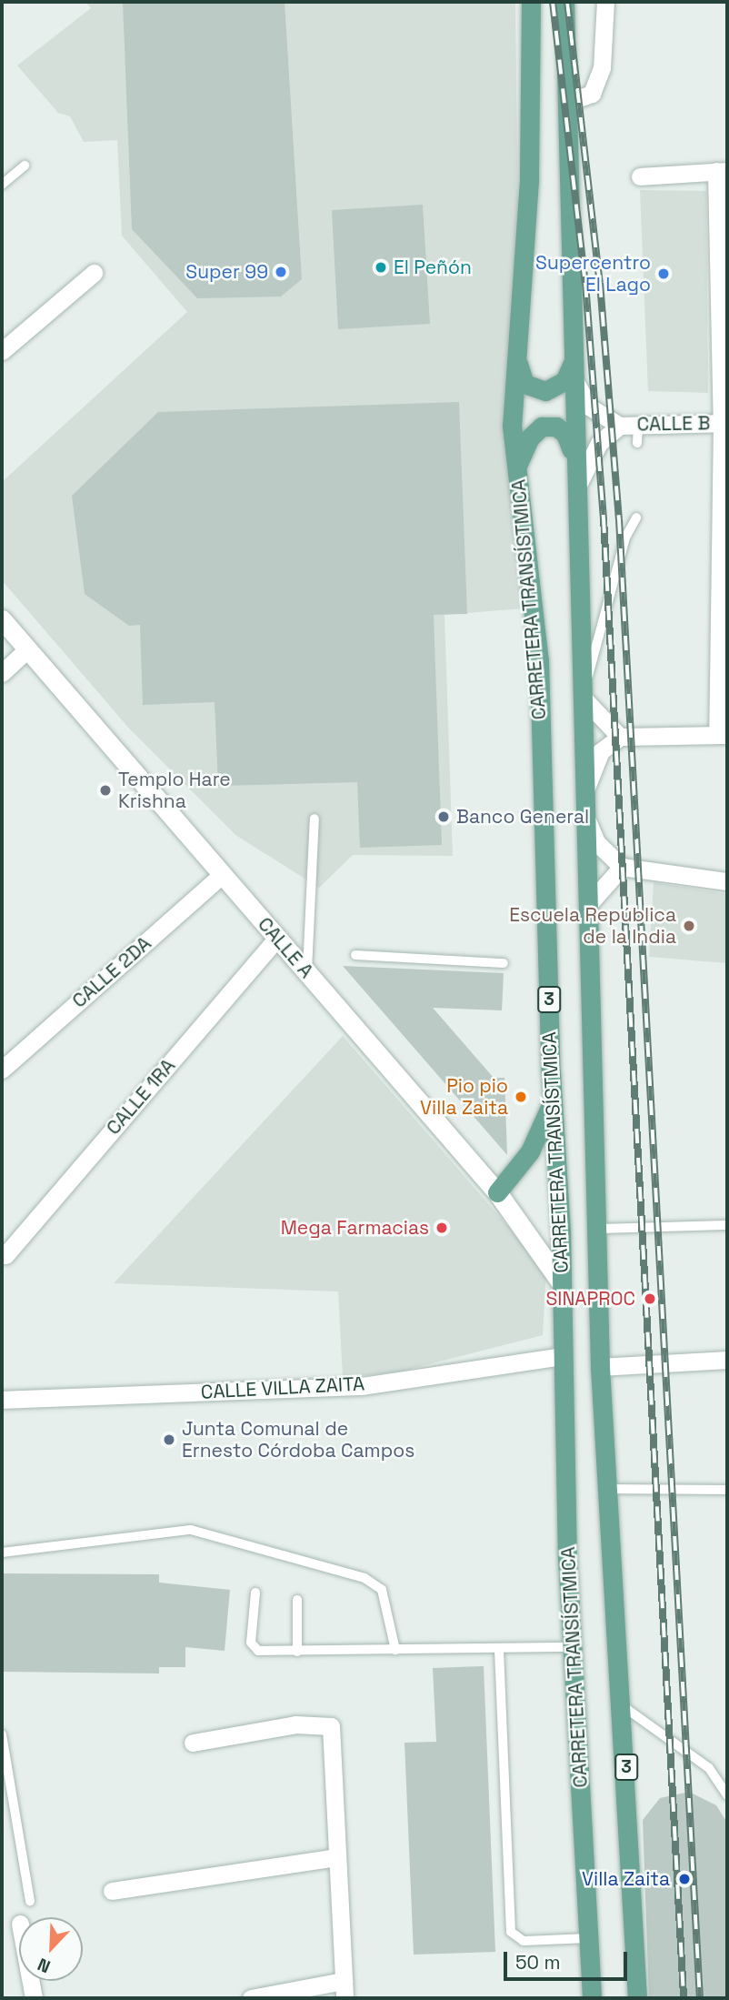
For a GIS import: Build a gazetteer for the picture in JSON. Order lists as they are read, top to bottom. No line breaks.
{"streets":{"main road":["CARRETERA TRANSÍSTMICA","3"],"street":["CALLE B","CALLE A","CALLE 2DA","CALLE 1RA","CALLE VILLA ZAITA"]},"crossings":[["CALLE B","CARRETERA TRANSÍSTMICA"],["CARRETERA TRANSÍSTMICA","CALLE A"],["CARRETERA TRANSÍSTMICA","CALLE VILLA ZAITA"],["CALLE A","CALLE 2DA"],["CALLE A","CALLE 1RA"]],"places":["El Peñón","Super 99","Supercentro El Lago","Templo Hare Krishna","Banco General","Escuela República de la India","Pio pio Villa Zaita","Mega Farmacias","SINAPROC","Junta Comunal de Ernesto Córdoba Campos","Villa Zaita"],"scale_bar":"50 m","north":"bottom left"}
